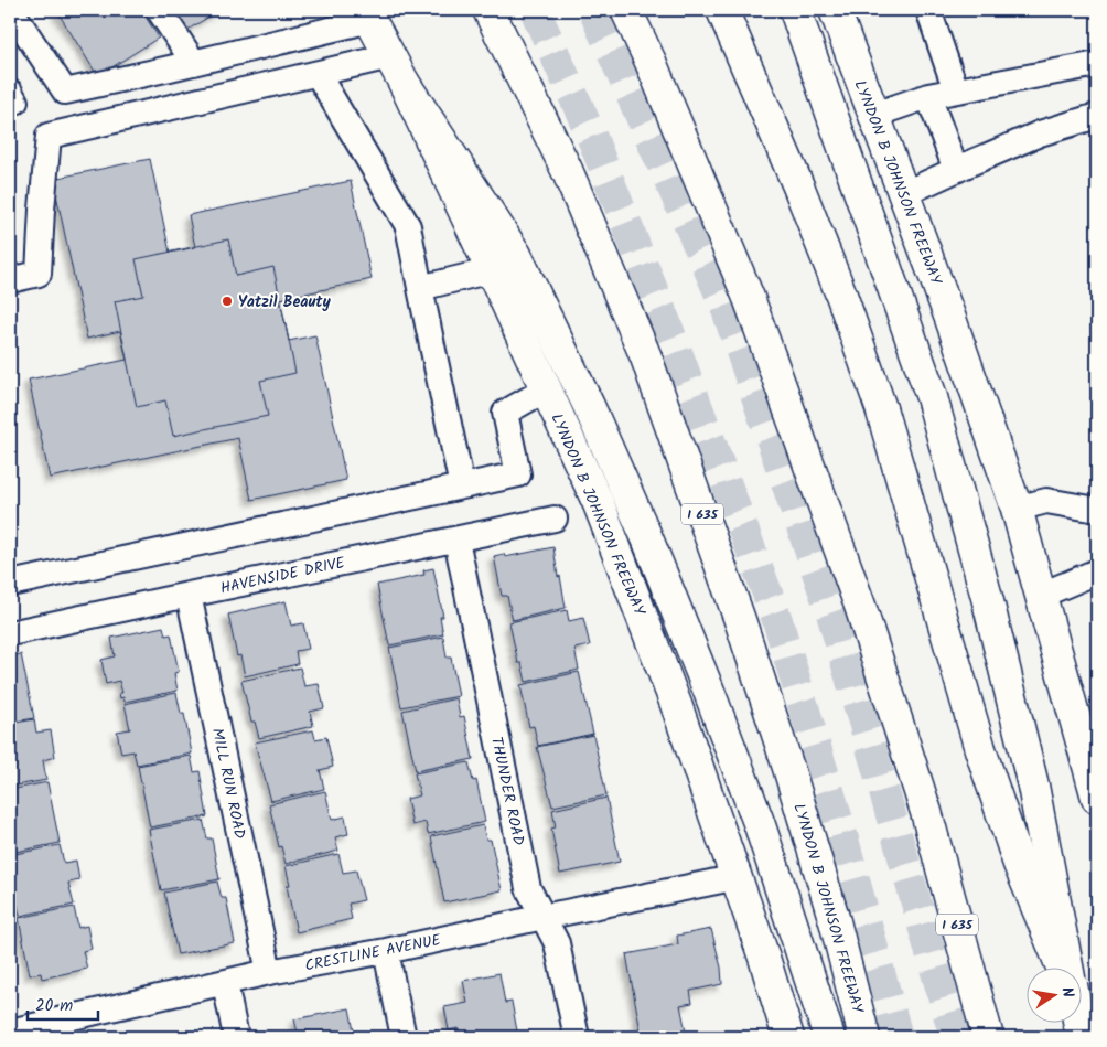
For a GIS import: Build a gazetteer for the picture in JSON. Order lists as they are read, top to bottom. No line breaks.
{"streets":{"main road":["LYNDON B JOHNSON FREEWAY","I 635"],"street":["HAVENSIDE DRIVE","MILL RUN ROAD","THUNDER ROAD","CRESTLINE AVENUE"]},"crossings":[["LYNDON B JOHNSON FREEWAY","CRESTLINE AVENUE"],["HAVENSIDE DRIVE","MILL RUN ROAD"],["HAVENSIDE DRIVE","THUNDER ROAD"],["MILL RUN ROAD","CRESTLINE AVENUE"],["THUNDER ROAD","CRESTLINE AVENUE"]],"places":["Yatzil Beauty"],"scale_bar":"20 m","north":"right"}
